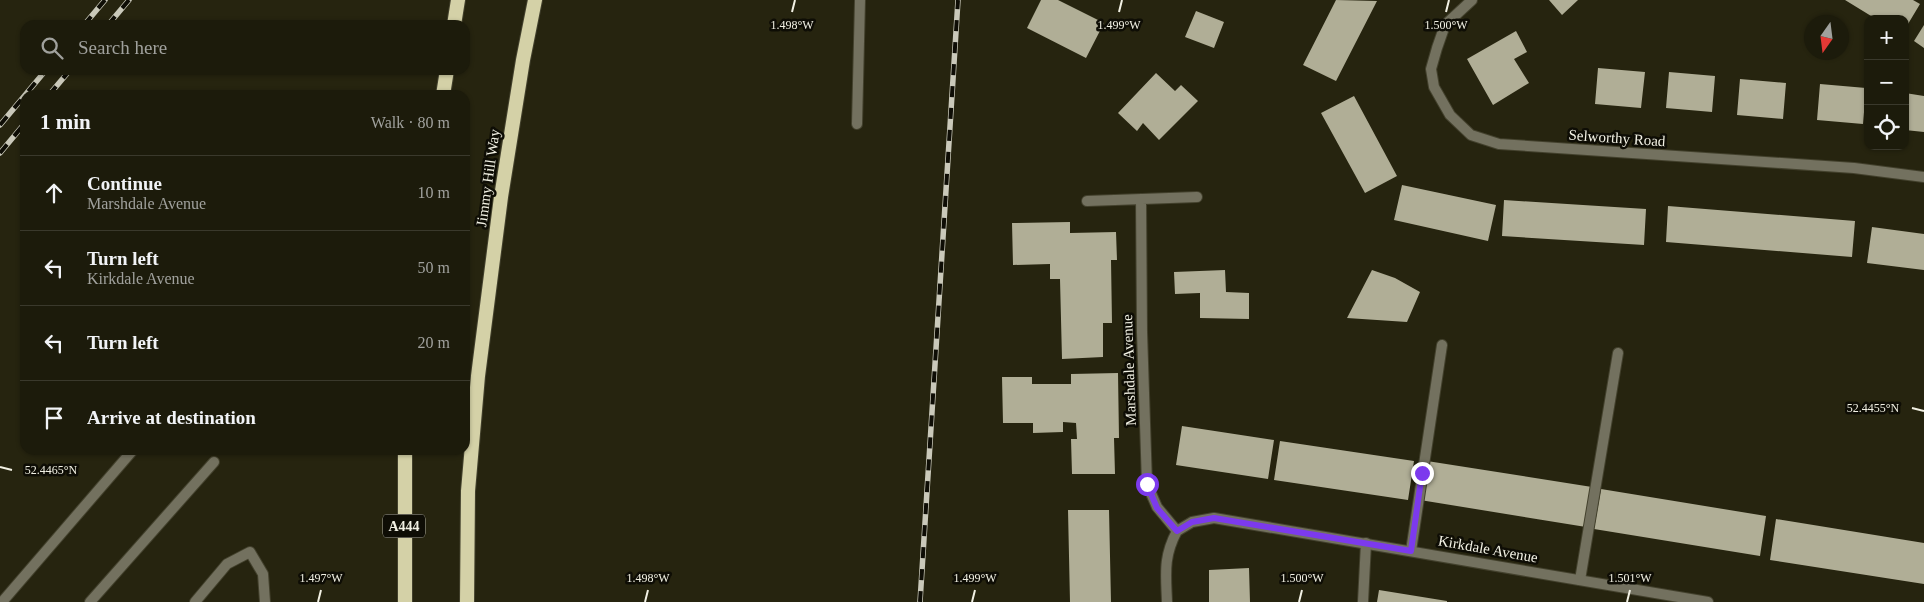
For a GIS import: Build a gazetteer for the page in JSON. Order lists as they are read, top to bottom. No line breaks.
{"streets":{"highway":["Jimmy Hill Way","A444"],"street":["Selworthy Road","Marshdale Avenue","Kirkdale Avenue"]},"crossings":[["Marshdale Avenue","Kirkdale Avenue"]],"north":"bottom","page":{"map_buttons":["+","−"],"search":"Search here","heading":["1 min","Walk · 80 m"],"list":[["Continue","Marshdale Avenue","10 m"],["Turn left","Kirkdale Avenue","50 m"],["Turn left","20 m"],"Arrive at destination"]},"coordinates":["1.498°W","1.499°W","1.500°W","52.4455°N","52.4465°N","1.497°W","1.501°W"]}
